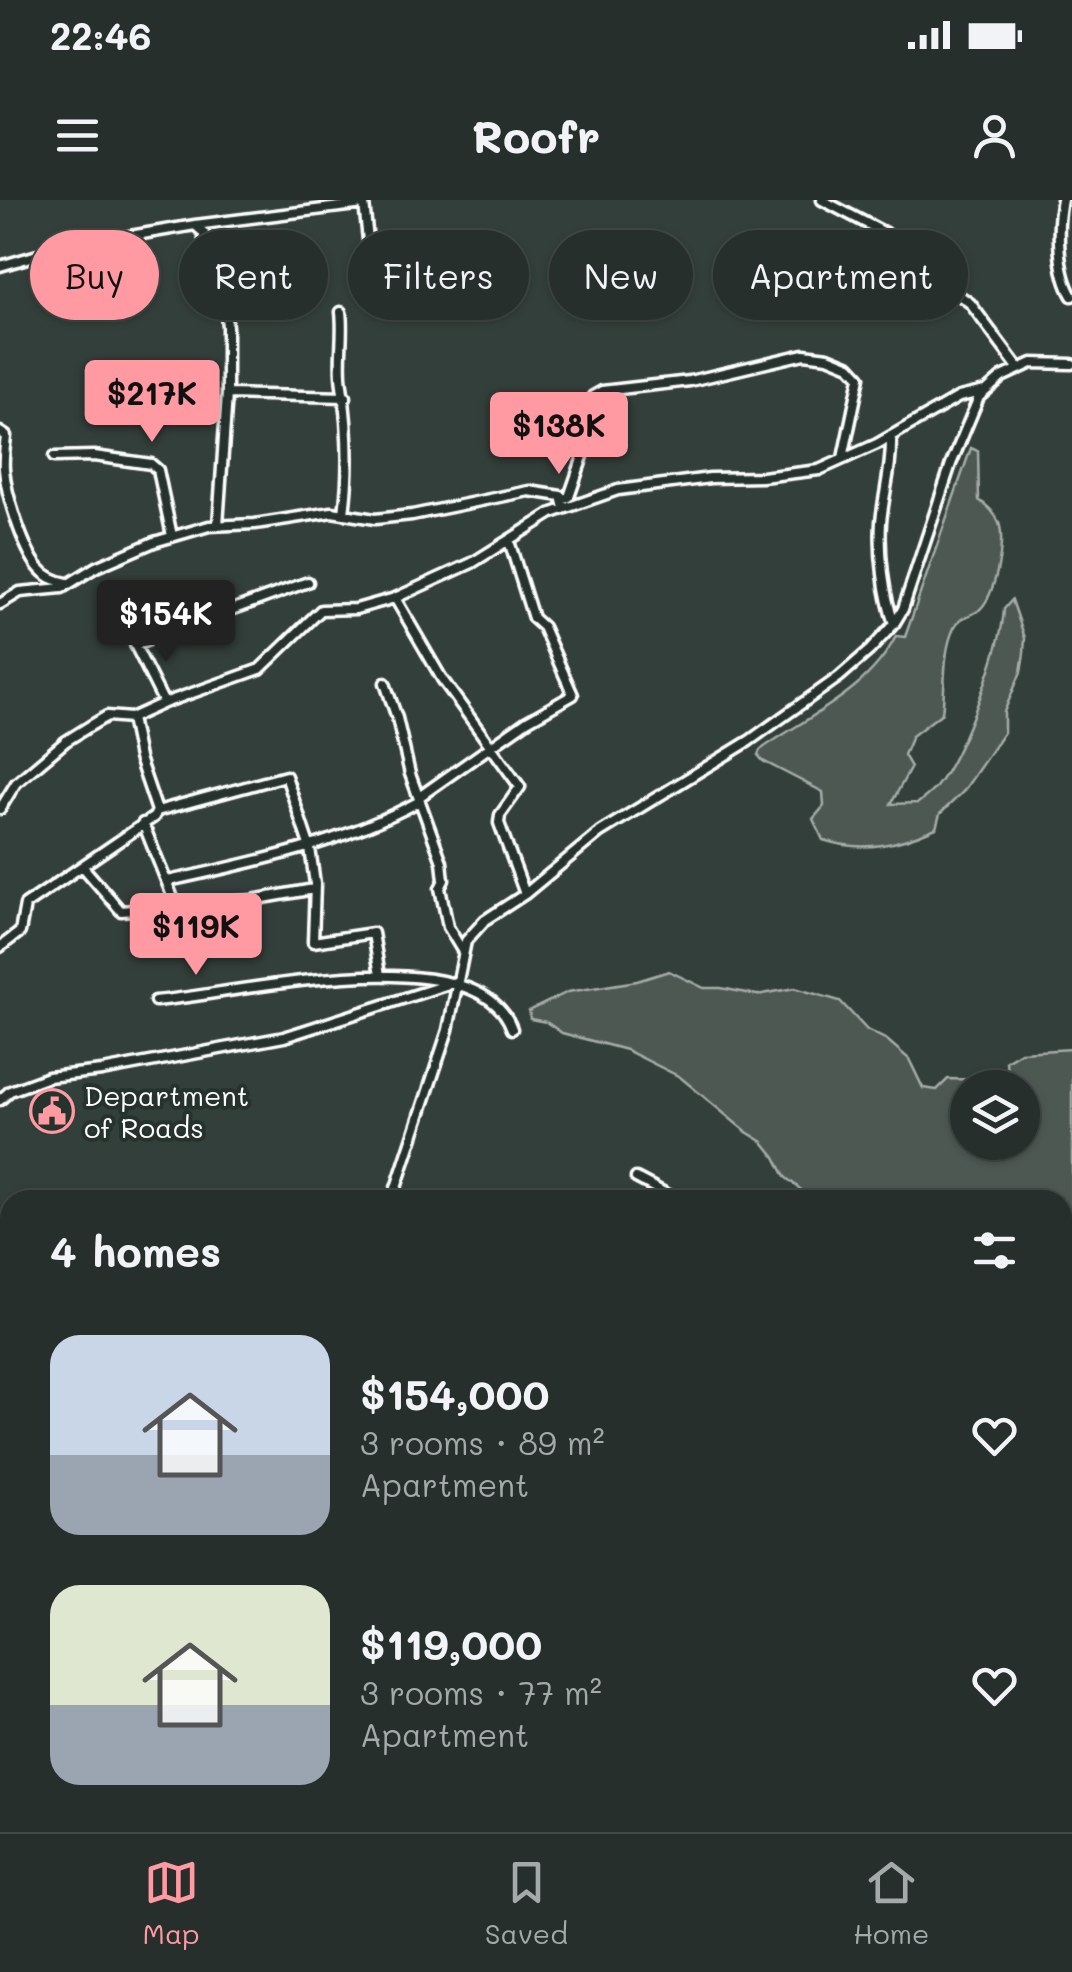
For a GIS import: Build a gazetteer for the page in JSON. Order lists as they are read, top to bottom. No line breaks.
{"places":{"public building":["Department of Roads"]},"page":{"status":"22:46","header":"Roofr","chip":["Buy","Rent","Filters","New","Apartment"],"price":["$217K","$138K","$154K","$119K"],"heading":"4 homes","list":[{"name":"$154,000","note":"3 rooms · 89 m² · Apartment"},{"name":"$119,000","note":"3 rooms · 77 m² · Apartment"}],"tabs":["Map","Saved","Home"]}}
